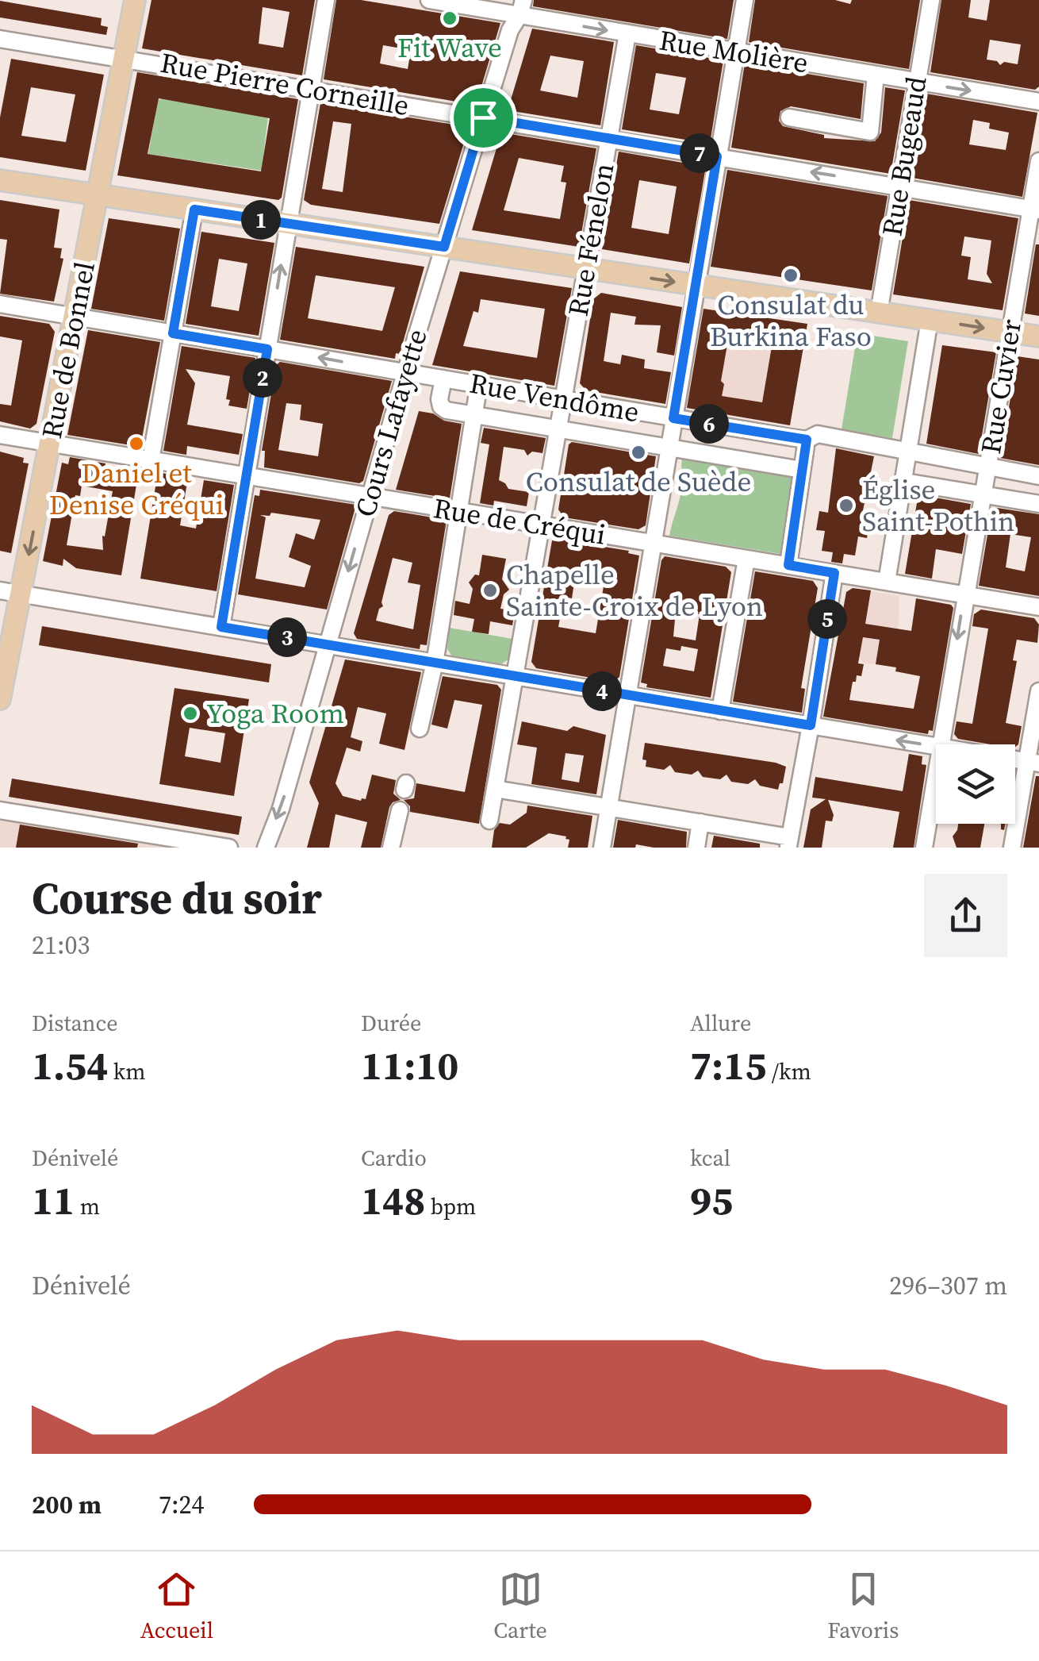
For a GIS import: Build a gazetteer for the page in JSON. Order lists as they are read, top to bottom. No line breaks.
{"streets":{"main road":["Rue de Bonnel"],"street":["Rue Molière","Rue Pierre Corneille","Rue Bugeaud","Rue Fénelon","Rue Cuvier","Rue Vendôme","Cours Lafayette","Rue de Créqui"]},"crossings":[["Rue Molière","Rue Bugeaud"],["Rue Molière","Rue Fénelon"],["Rue Molière","Cours Lafayette"],["Rue Pierre Corneille","Rue Bugeaud"],["Rue Pierre Corneille","Rue Fénelon"],["Rue Pierre Corneille","Rue de Bonnel"],["Rue Pierre Corneille","Rue Cuvier"],["Rue Pierre Corneille","Cours Lafayette"],["Rue Fénelon","Rue Vendôme"],["Rue Fénelon","Rue de Créqui"],["Rue de Bonnel","Rue Vendôme"],["Rue de Bonnel","Rue de Créqui"],["Rue Cuvier","Rue Vendôme"],["Rue Cuvier","Rue de Créqui"],["Rue Vendôme","Cours Lafayette"],["Cours Lafayette","Rue de Créqui"]],"one_way":["Rue Molière"],"places":["Fit Wave","Consulat du Burkina Faso","Daniel et Denise Créqui","Consulat de Suède","Église Saint-Pothin","Chapelle Sainte-Croix de Lyon","Yoga Room"],"page":{"pins":["7","1","2","6","5","3","4"],"heading":["Course du soir","21:03"],"stats":[["Distance","1.54 km"],["Durée","11:10"],["Allure","7:15 /km"],["Dénivelé","11 m"],["Cardio","148 bpm"],["kcal","95"]],"chart":["Dénivelé","296–307 m"],"list":[{"name":"200 m","note":"7:24"}],"tabs":["Accueil","Carte","Favoris"]}}
